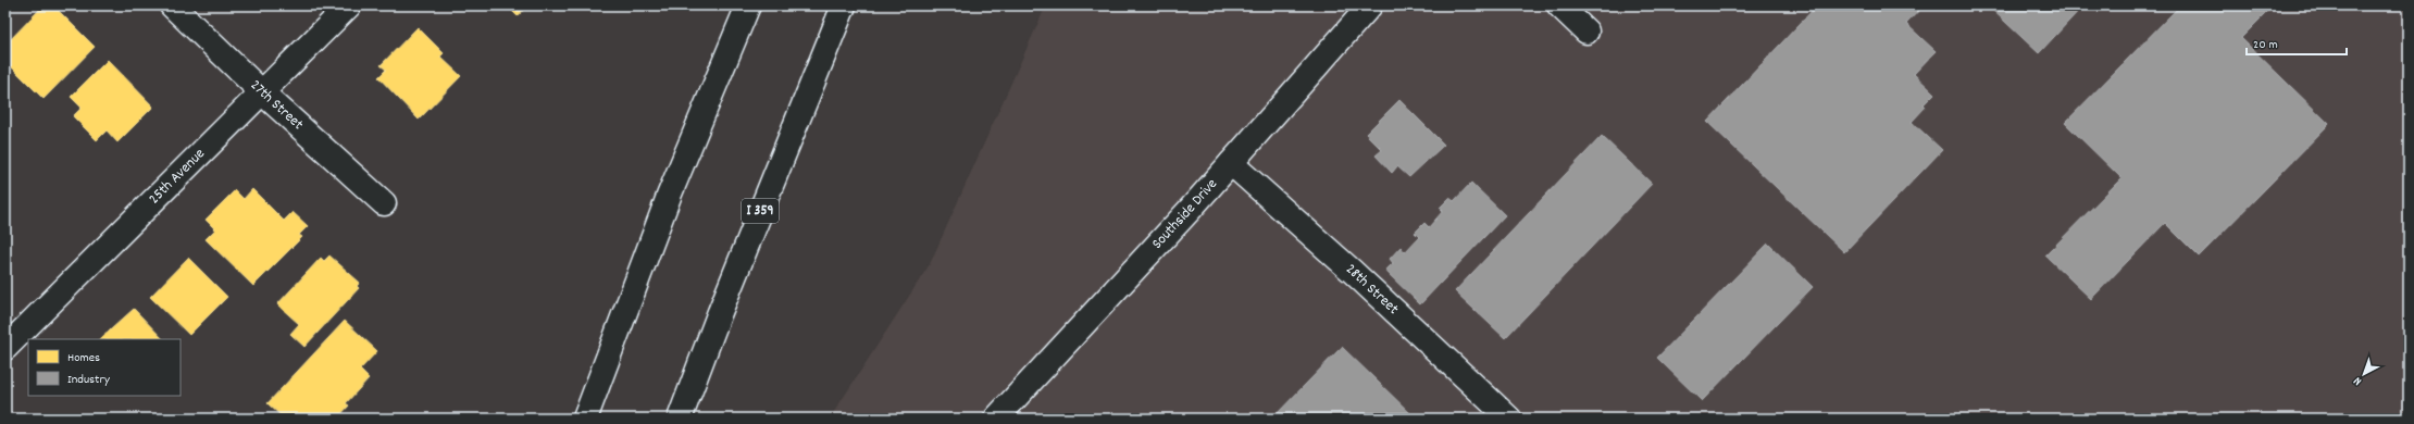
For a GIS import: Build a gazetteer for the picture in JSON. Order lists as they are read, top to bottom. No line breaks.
{"streets":{"main road":["27th Street","25th Avenue","I 359","Southside Drive","28th Street"]},"crossings":[["27th Street","25th Avenue"],["Southside Drive","28th Street"]],"legend":["Homes","Industry"],"scale_bar":"20 m","north":"bottom left"}
